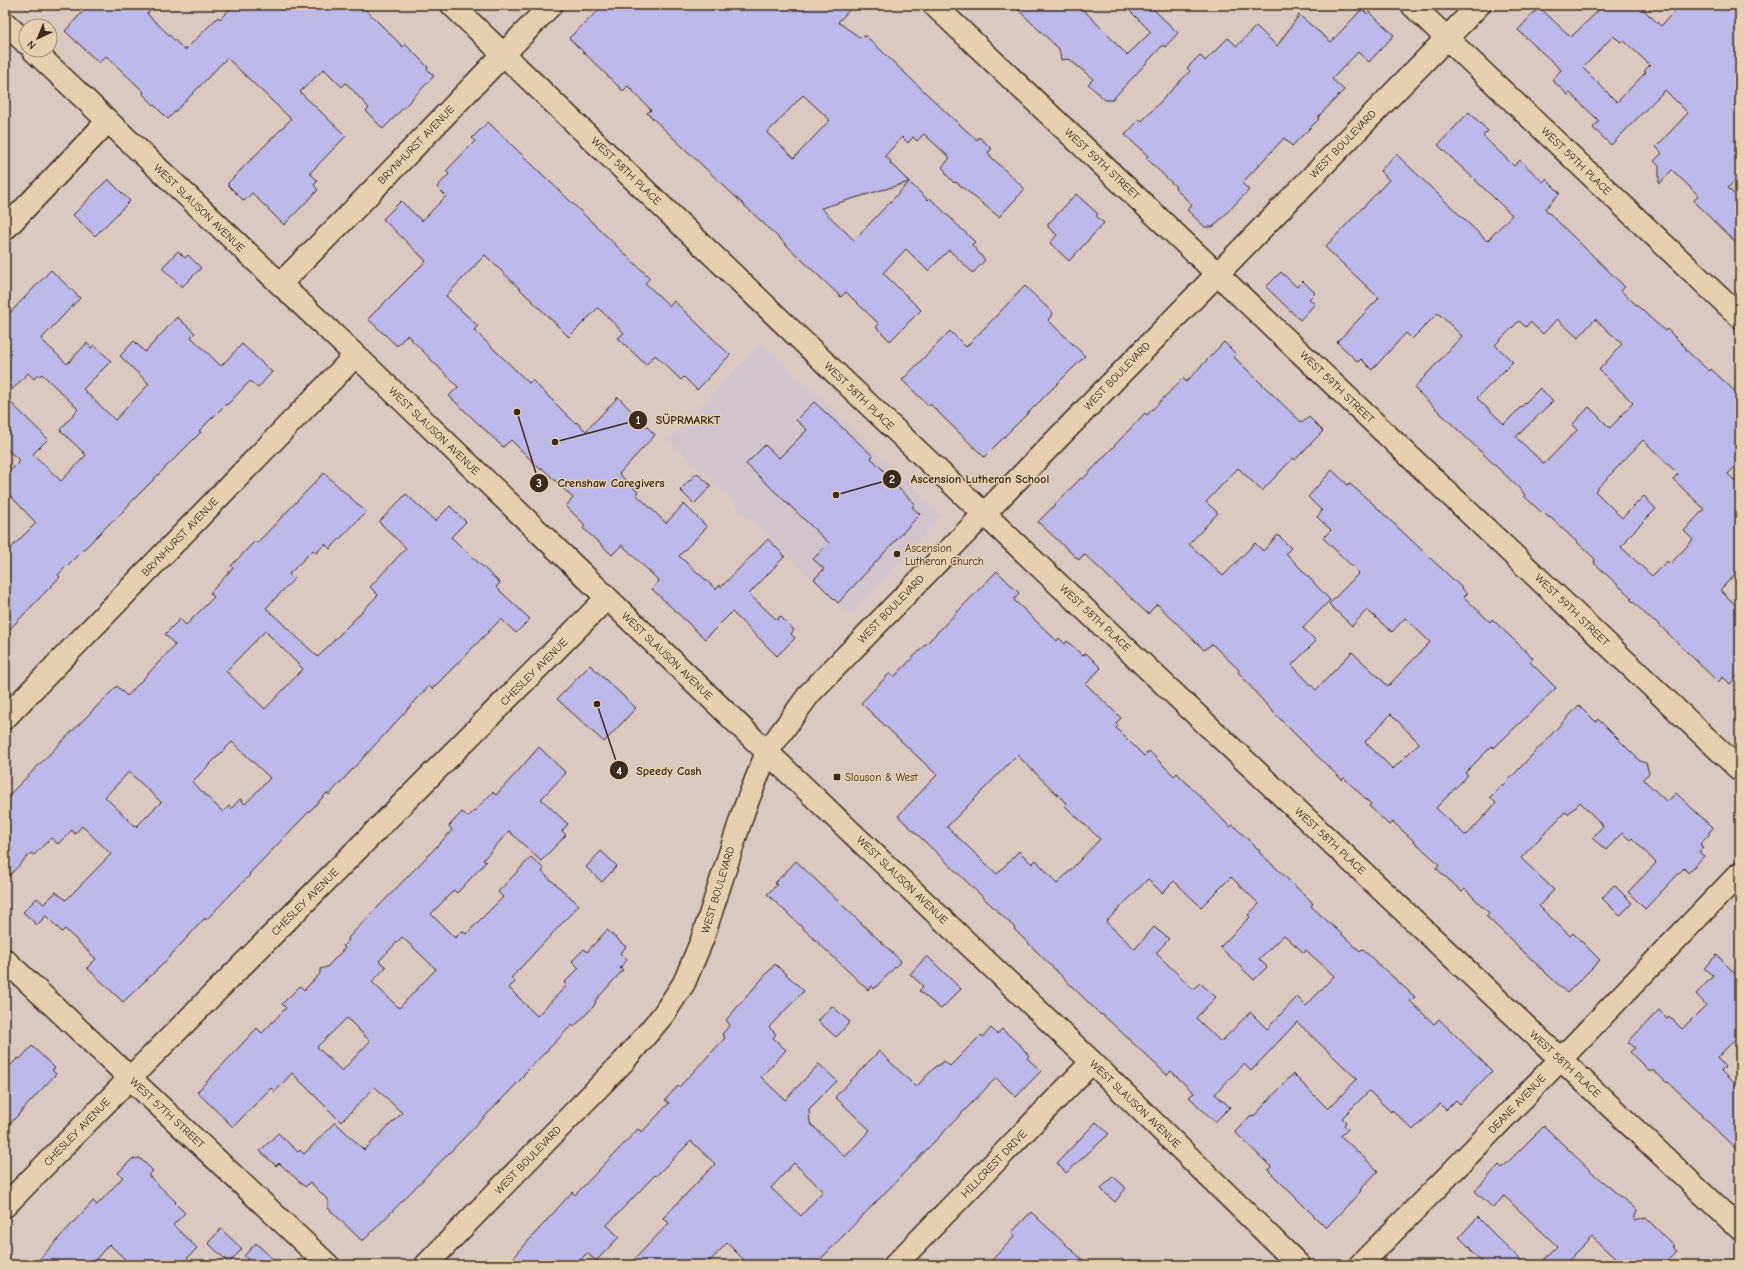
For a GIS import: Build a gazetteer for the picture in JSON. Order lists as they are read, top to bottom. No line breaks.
{"streets":{"street":["WEST BOULEVARD","BRYNHURST AVENUE","WEST 59TH PLACE","WEST 59TH STREET","WEST 58TH PLACE","WEST SLAUSON AVENUE","CHESLEY AVENUE","DEANE AVENUE","WEST 57TH STREET","HILLCREST DRIVE"]},"crossings":[["WEST BOULEVARD","WEST 59TH PLACE"],["WEST BOULEVARD","WEST 59TH STREET"],["WEST BOULEVARD","WEST 58TH PLACE"],["WEST BOULEVARD","WEST SLAUSON AVENUE"],["BRYNHURST AVENUE","WEST 58TH PLACE"],["BRYNHURST AVENUE","WEST SLAUSON AVENUE"],["WEST 58TH PLACE","DEANE AVENUE"],["WEST SLAUSON AVENUE","CHESLEY AVENUE"],["WEST SLAUSON AVENUE","HILLCREST DRIVE"],["CHESLEY AVENUE","WEST 57TH STREET"]],"places":{"other":["Crenshaw Caregivers","SÜPRMARKT","Ascension Lutheran School","Ascension Lutheran Church","Speedy Cash"],"transit":["Slauson & West"]},"north":"bottom left"}
